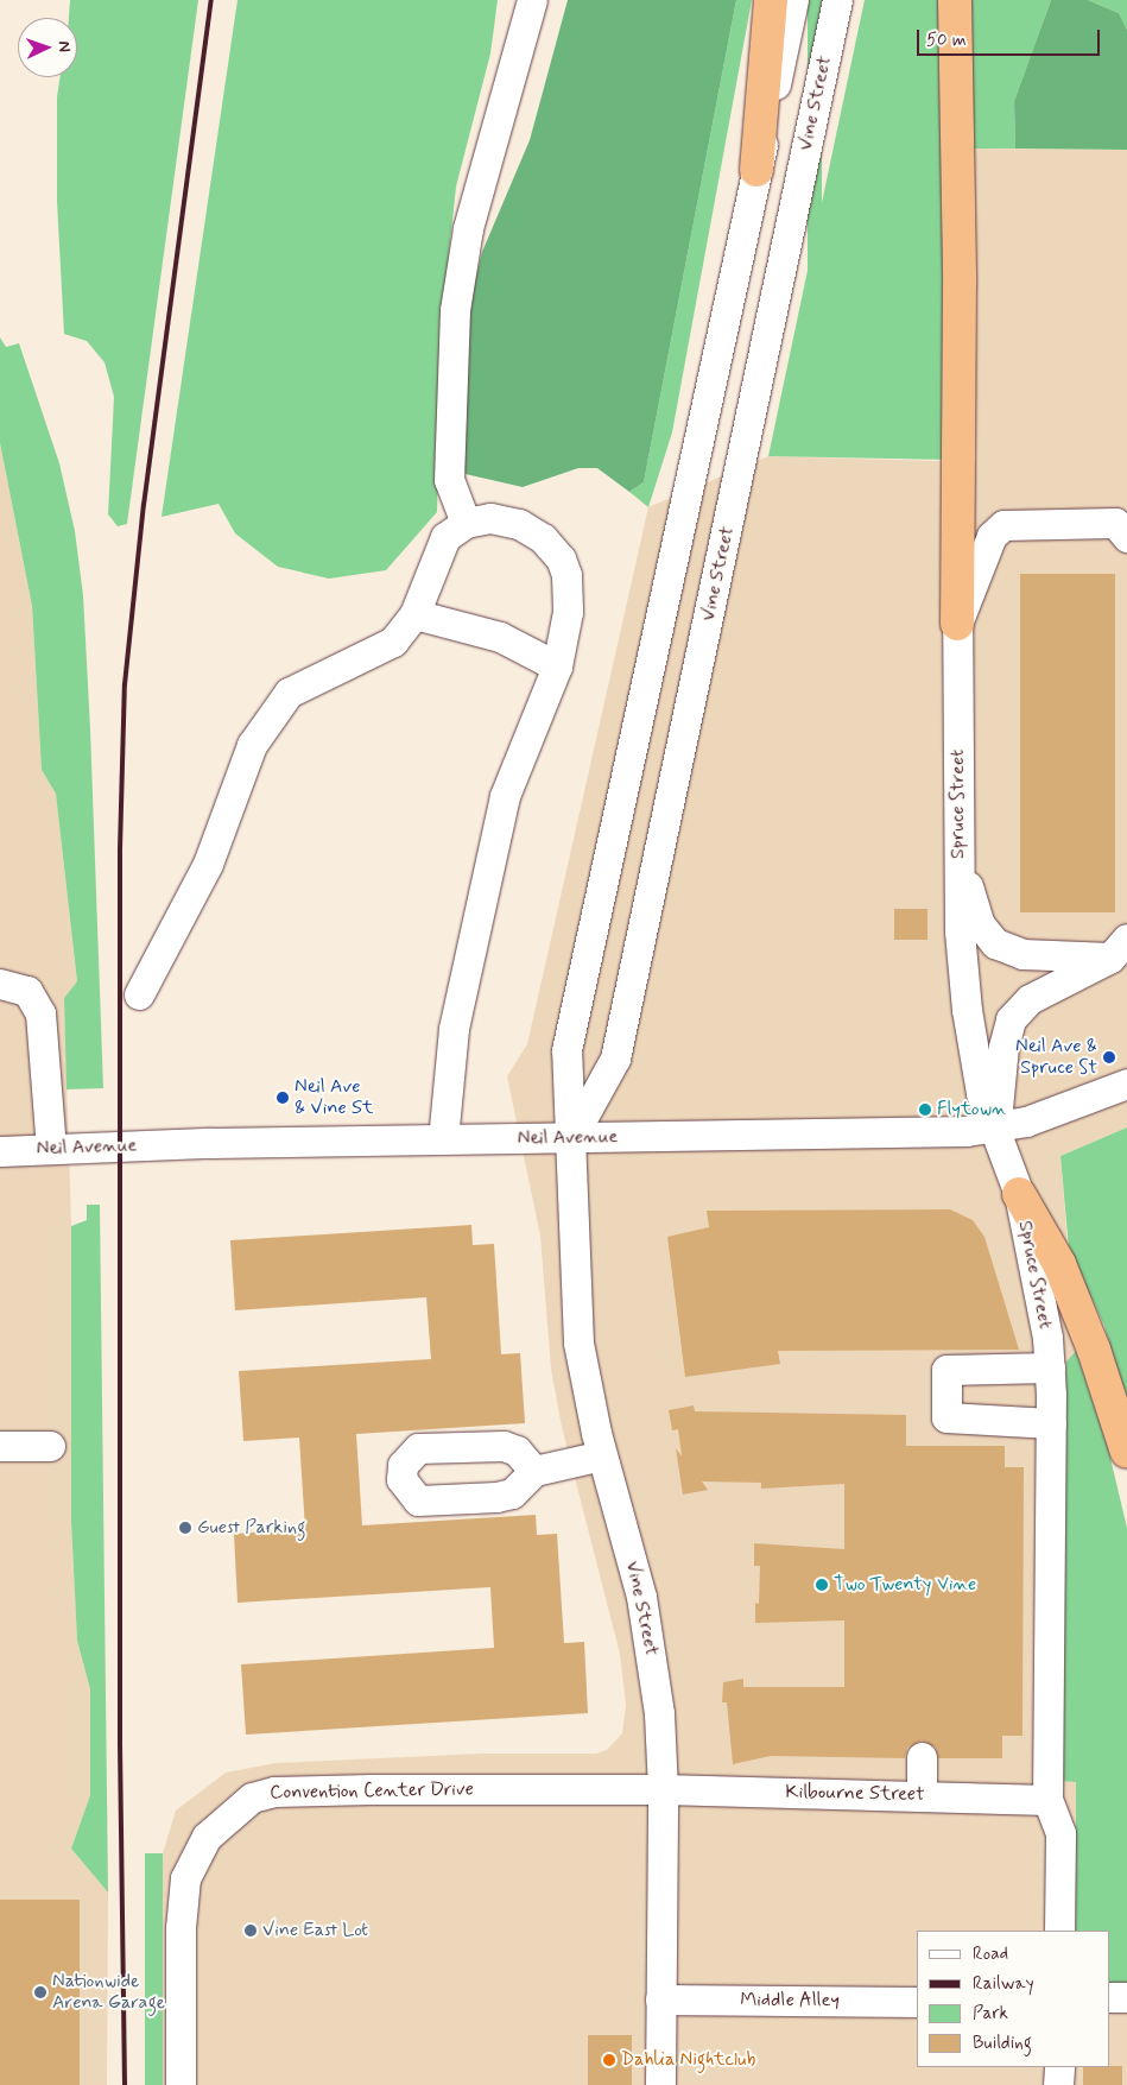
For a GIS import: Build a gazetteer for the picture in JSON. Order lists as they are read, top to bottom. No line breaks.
{"streets":{"street":["Vine Street","Spruce Street","Neil Avenue","Convention Center Drive","Kilbourne Street","Middle Alley"]},"crossings":[["Vine Street","Neil Avenue"],["Vine Street","Convention Center Drive"],["Vine Street","Kilbourne Street"],["Vine Street","Middle Alley"],["Spruce Street","Neil Avenue"],["Spruce Street","Kilbourne Street"],["Convention Center Drive","Kilbourne Street"]],"places":["Neil Ave & Spruce St","Neil Ave & Vine St","Flytown","Guest Parking","Two Twenty Vine","Vine East Lot","Nationwide Arena Garage","Dahlia Nightclub"],"legend":["Road","Railway","Park","Building"],"scale_bar":"50 m","north":"right"}
